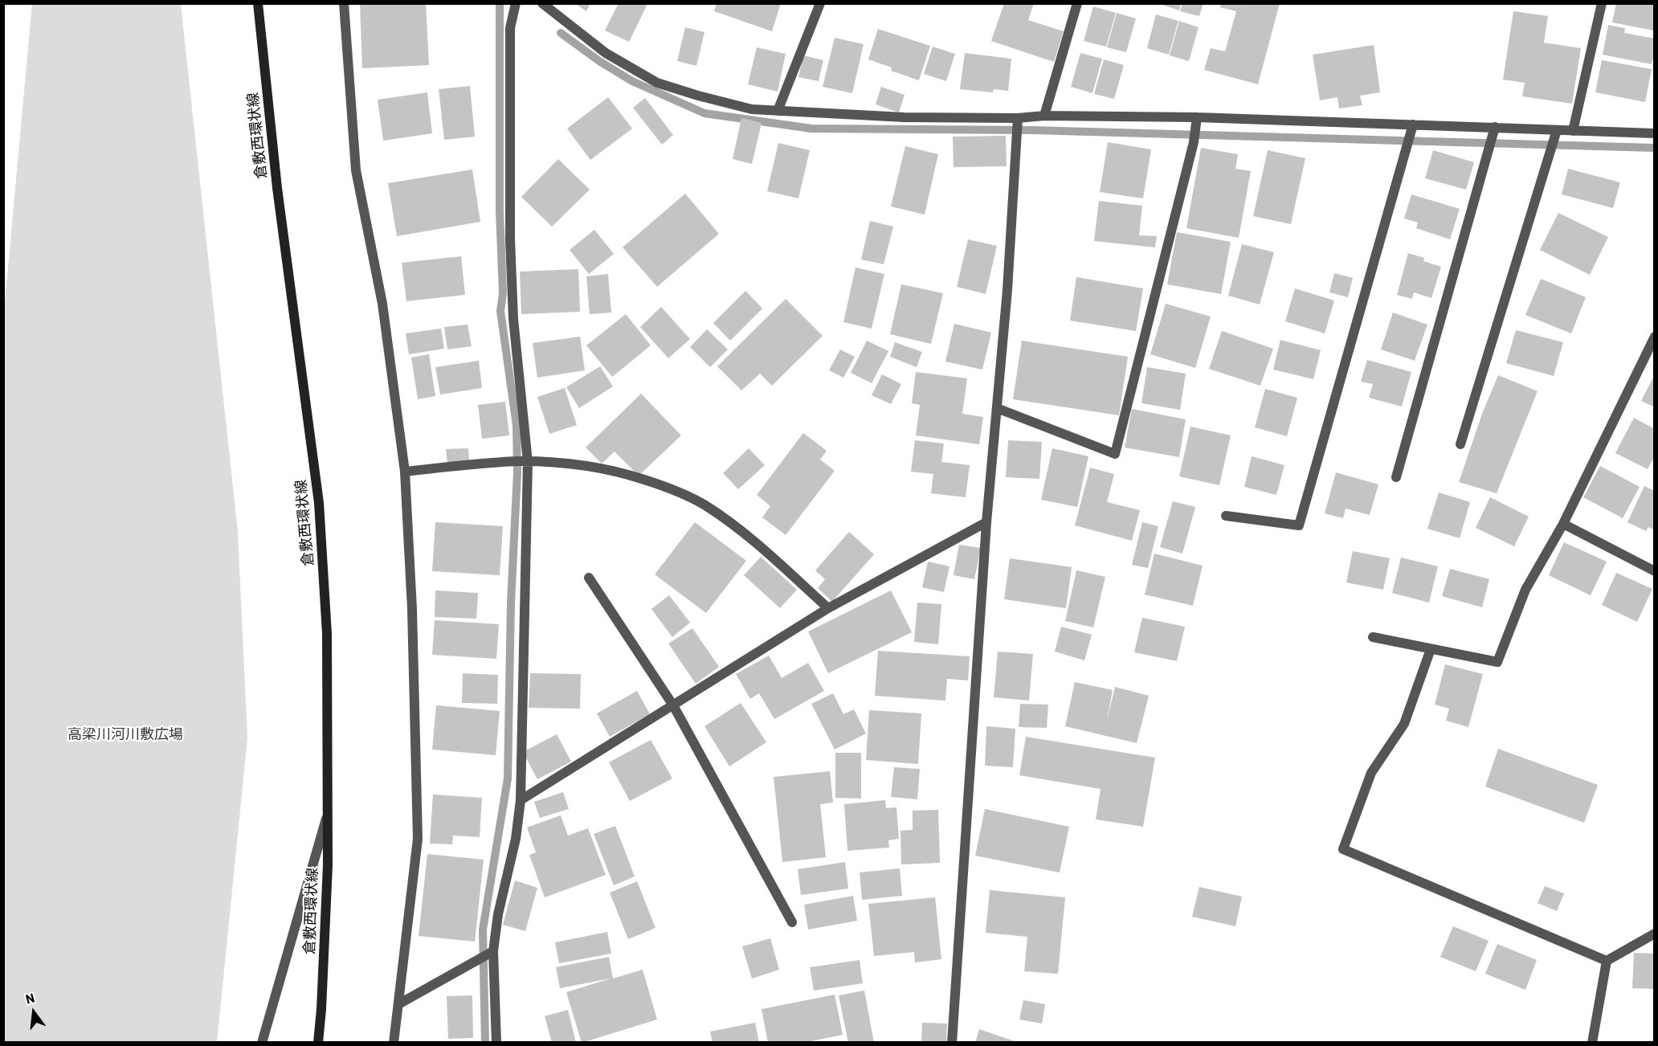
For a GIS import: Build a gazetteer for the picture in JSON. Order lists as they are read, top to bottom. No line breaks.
{"streets":{"main road":["倉敷西環状線"]},"parks":["高梁川河川敷広場"],"north":"top"}
